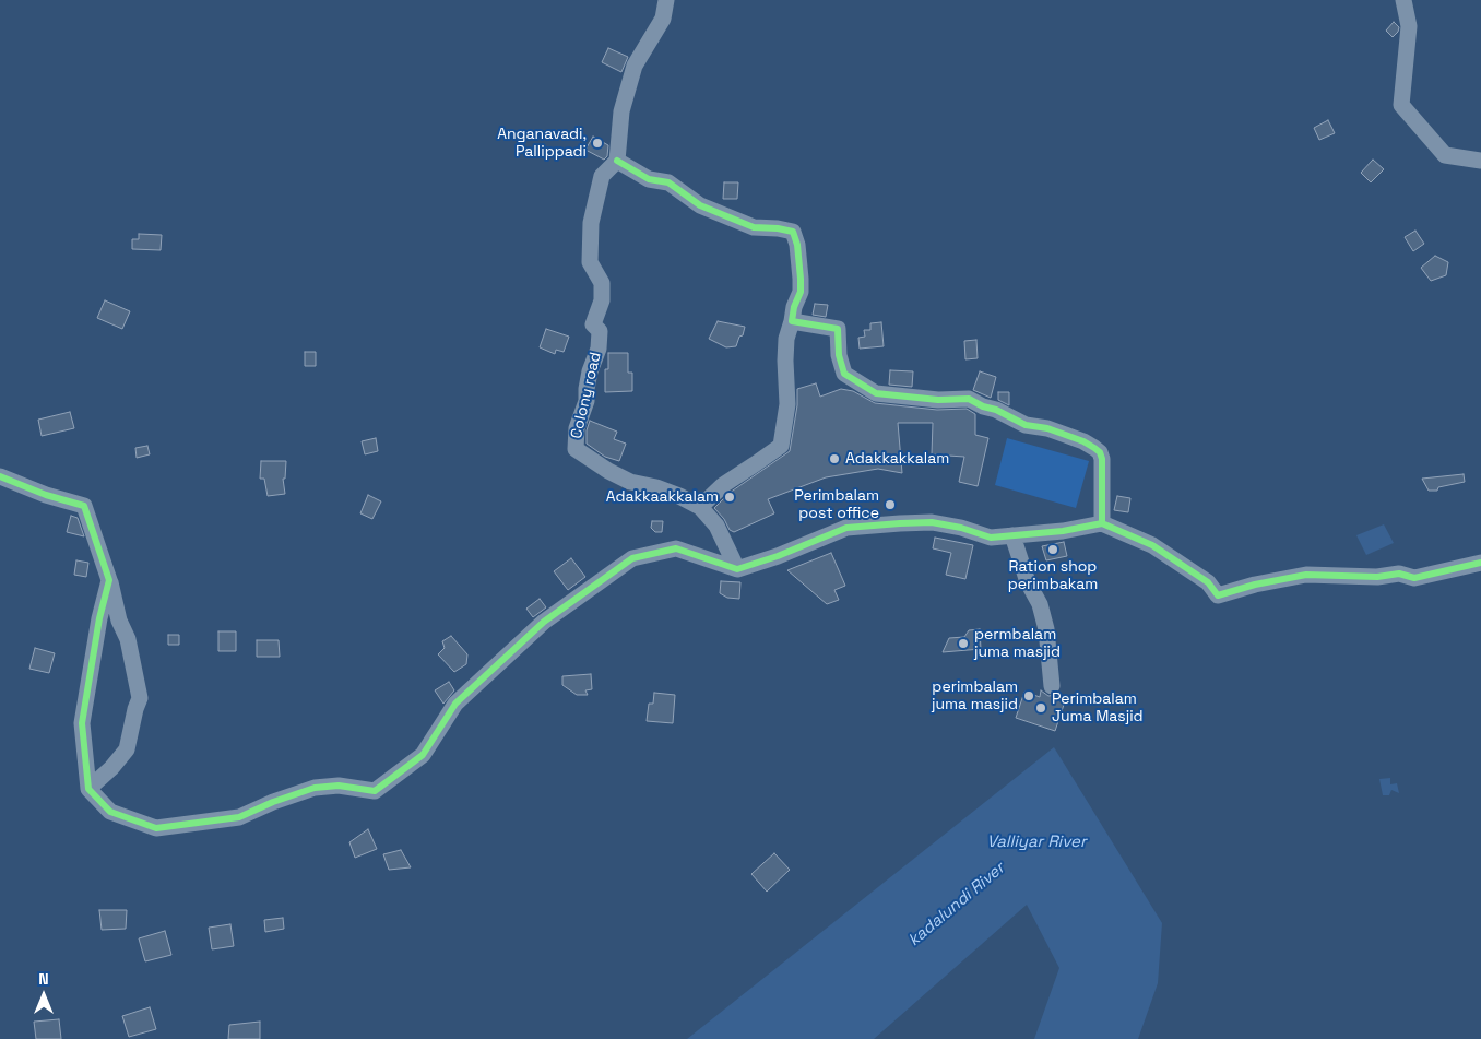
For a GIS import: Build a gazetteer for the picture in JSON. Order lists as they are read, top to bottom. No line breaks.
{"streets":{"street":["Colony road"]},"water":["Valliyar River","kadalundi River"],"places":["Anganavadi, Pallippadi","Adakkakkalam","Adakkaakkalam","Perimbalam post office","Ration shop perimbakam","permbalam juma masjid","perimbalam juma masjid","Perimbalam Juma Masjid"],"north":"top"}
